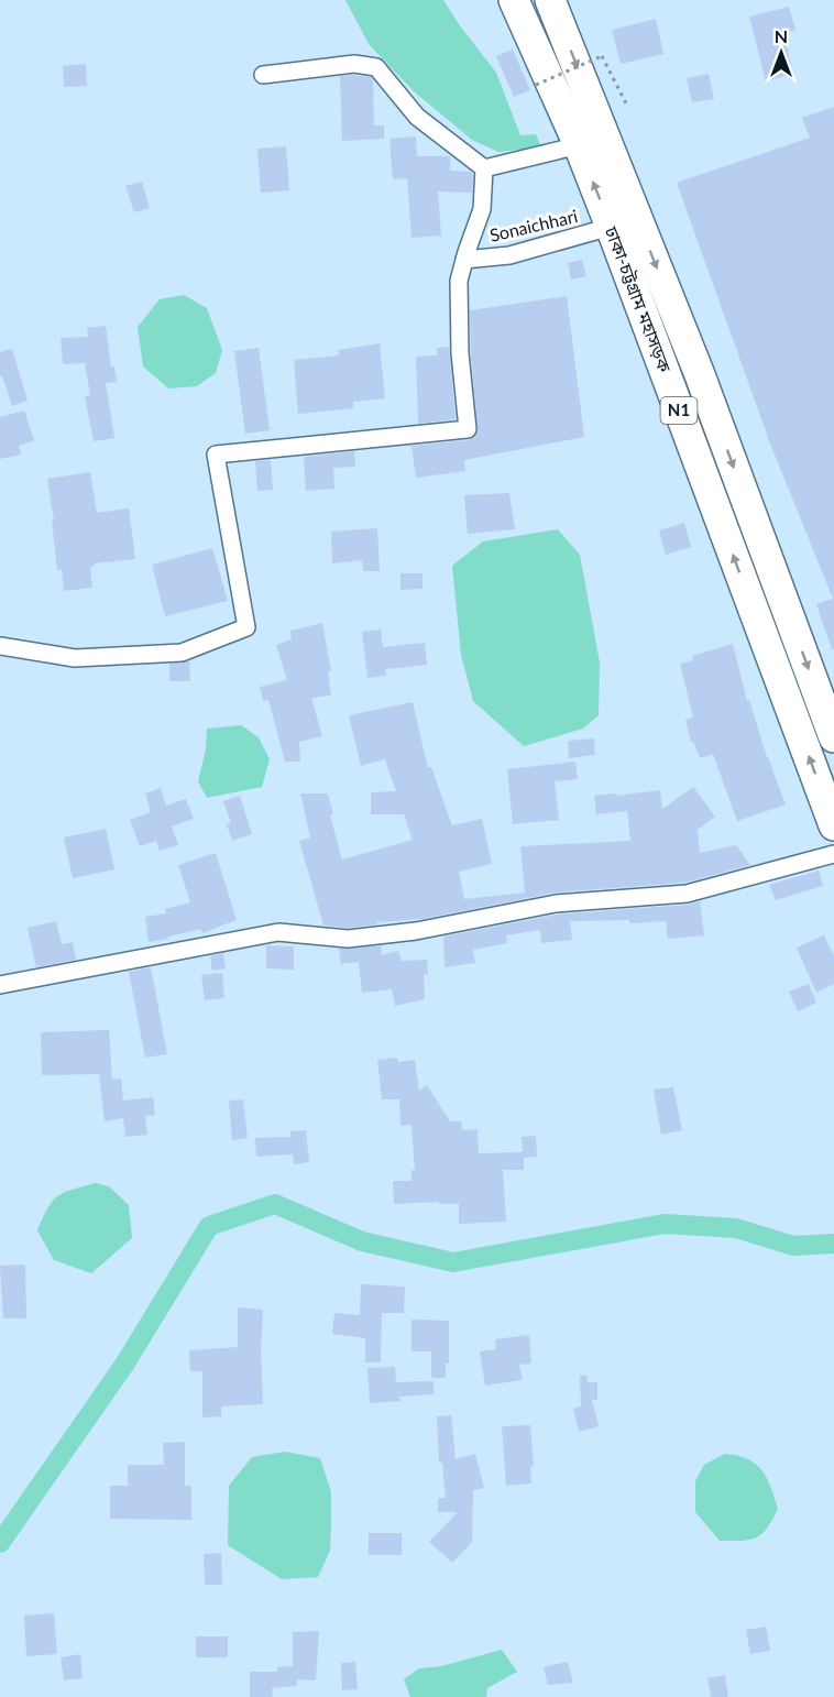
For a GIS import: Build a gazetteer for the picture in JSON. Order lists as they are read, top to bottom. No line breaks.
{"streets":{"highway":["ঢাকা-চট্টগ্রাম মহাসড়ক","N1"],"street":["Sonaichhari"]},"crossings":[["Sonaichhari","ঢাকা-চট্টগ্রাম মহাসড়ক"]],"north":"top"}
